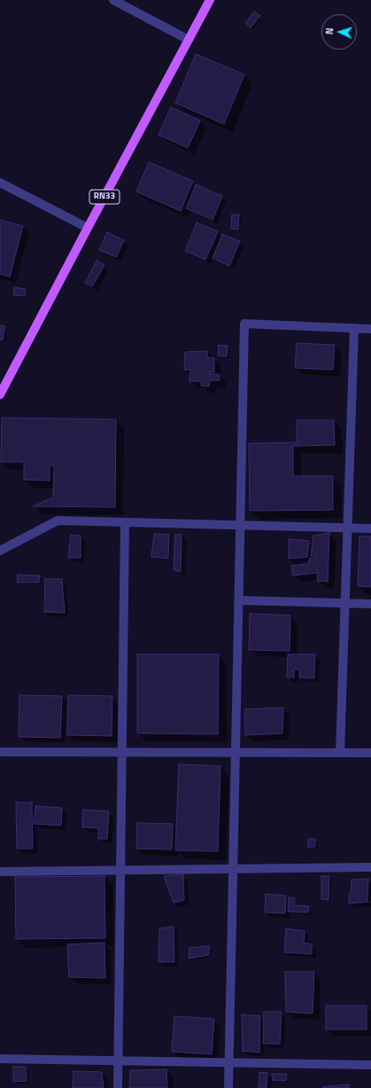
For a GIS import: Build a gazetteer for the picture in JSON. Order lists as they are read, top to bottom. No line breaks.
{"streets":{"main road":["RN33"]},"north":"left"}
